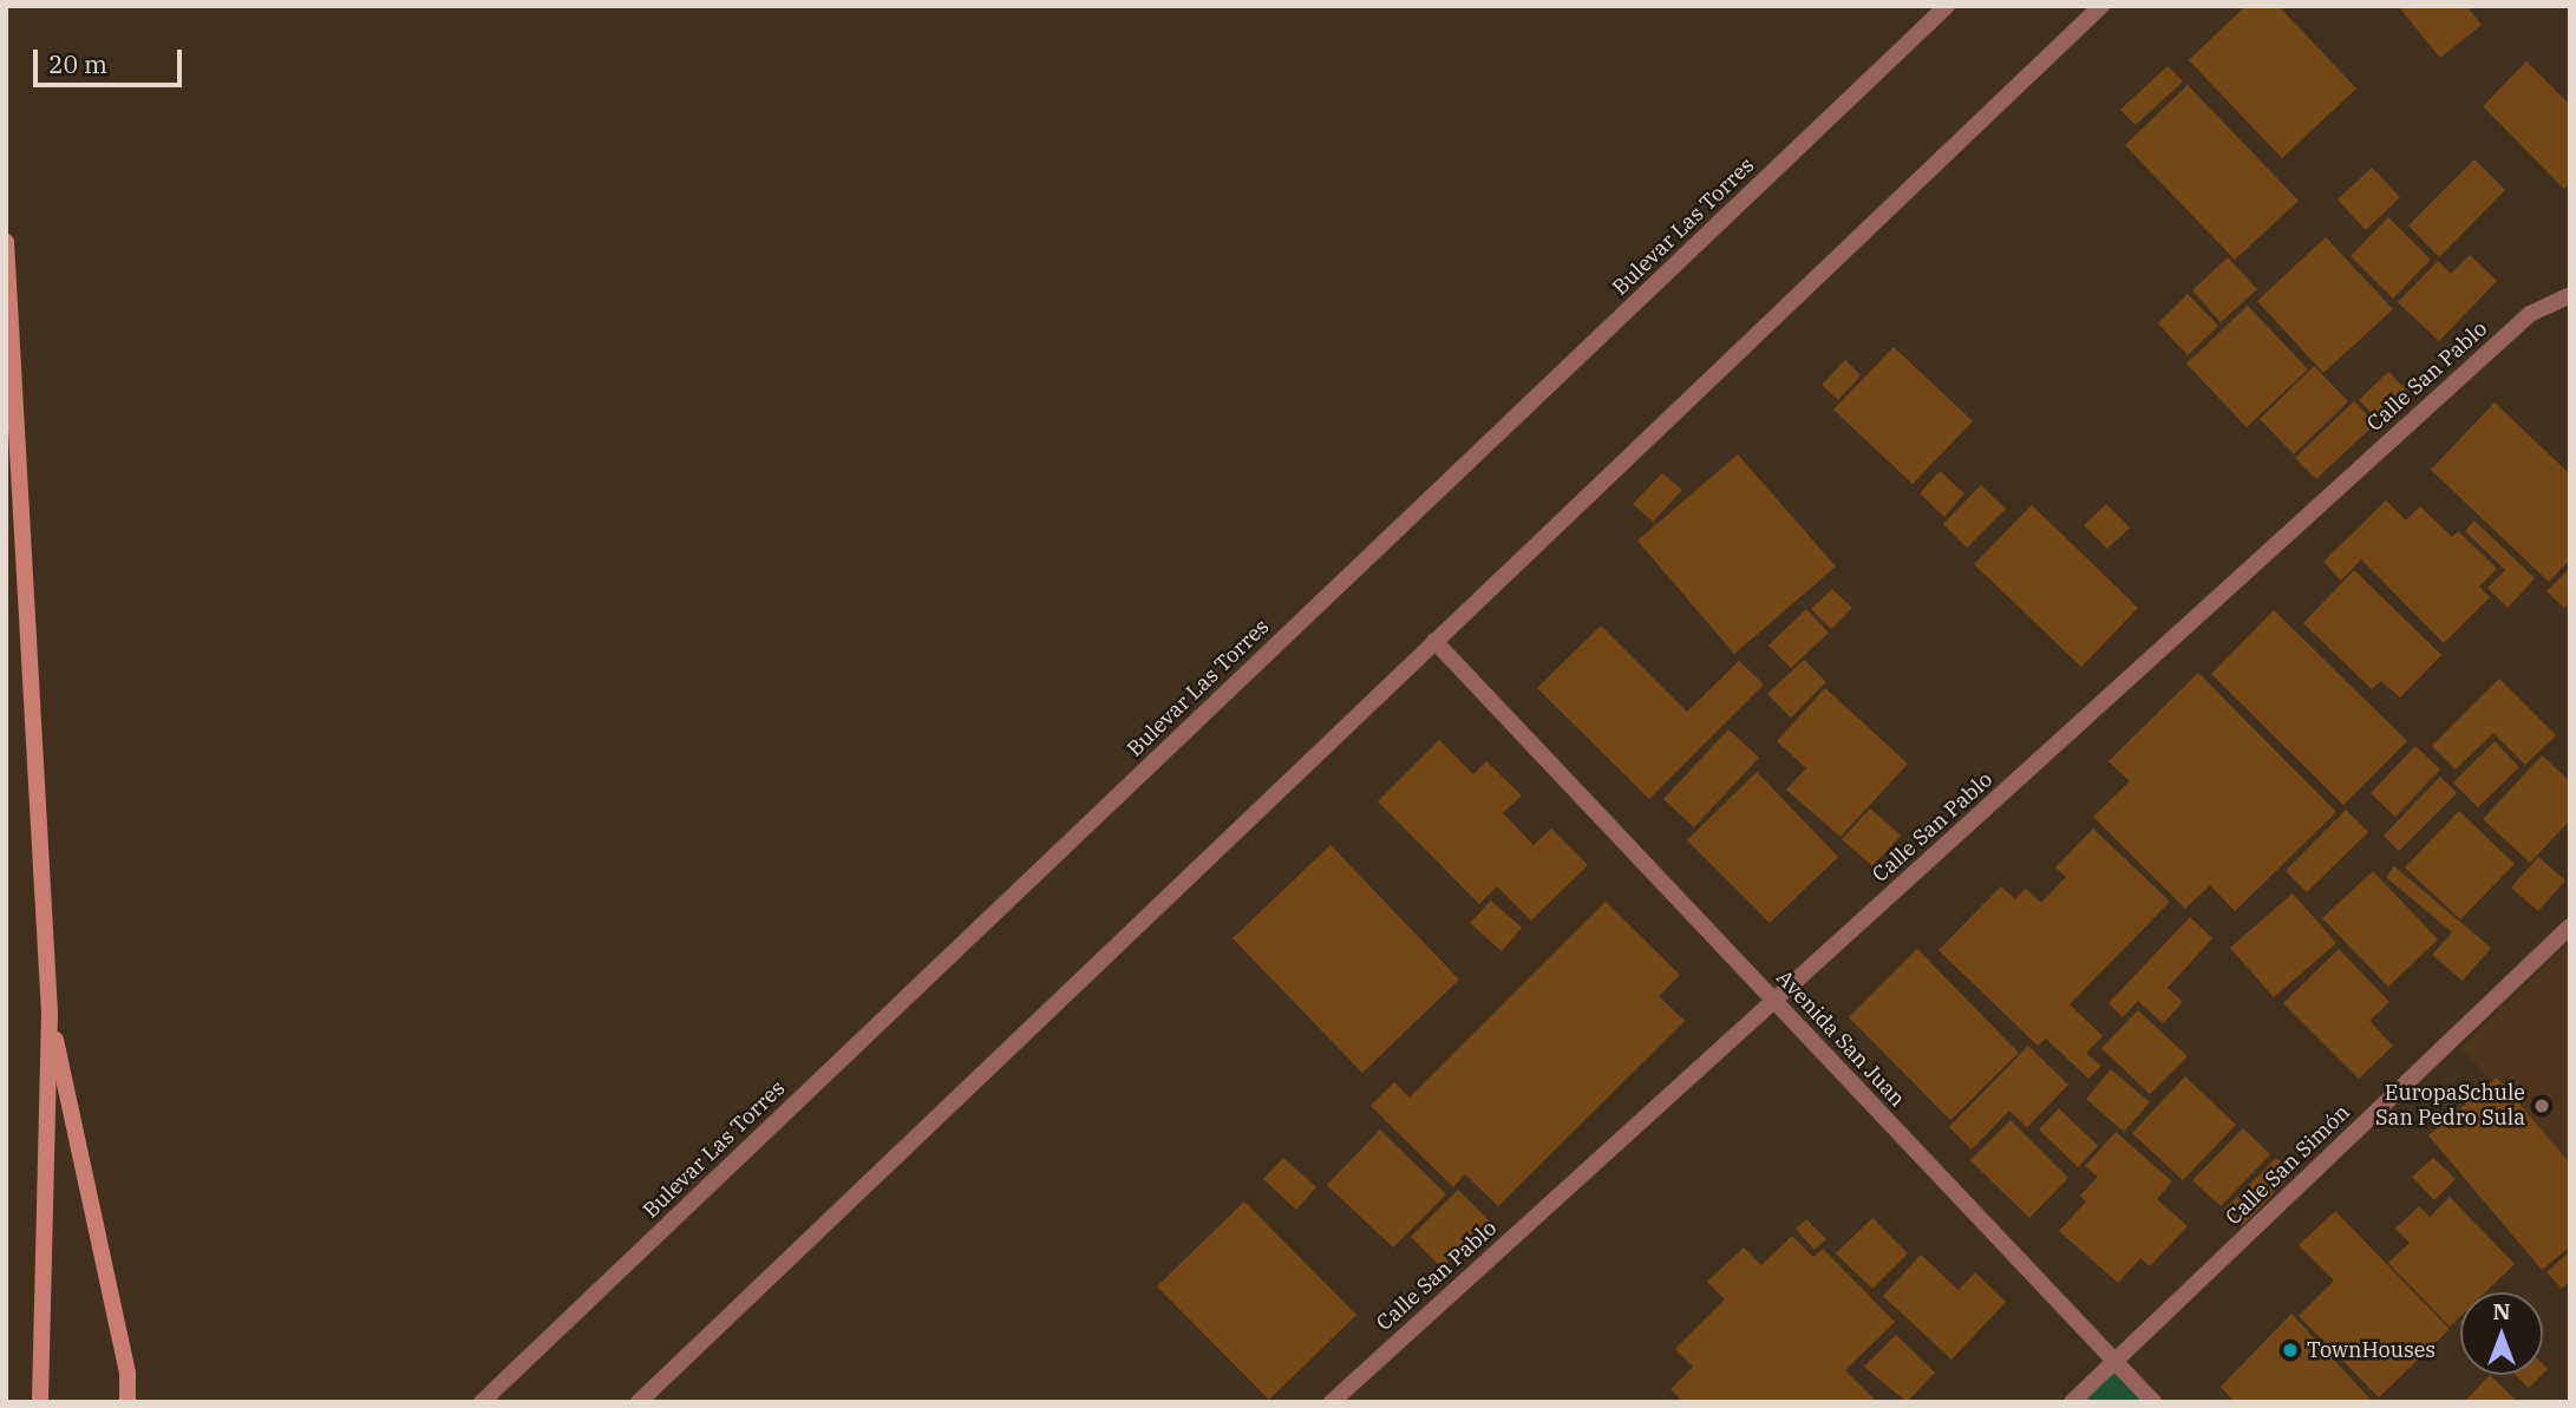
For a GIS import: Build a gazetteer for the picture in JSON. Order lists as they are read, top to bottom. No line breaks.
{"streets":{"street":["Bulevar Las Torres","Calle San Pablo","Avenida San Juan","Calle San Simón"]},"crossings":[["Calle San Pablo","Avenida San Juan"],["Avenida San Juan","Calle San Simón"]],"places":["EuropaSchule San Pedro Sula","TownHouses"],"scale_bar":"20 m","north":"top"}
